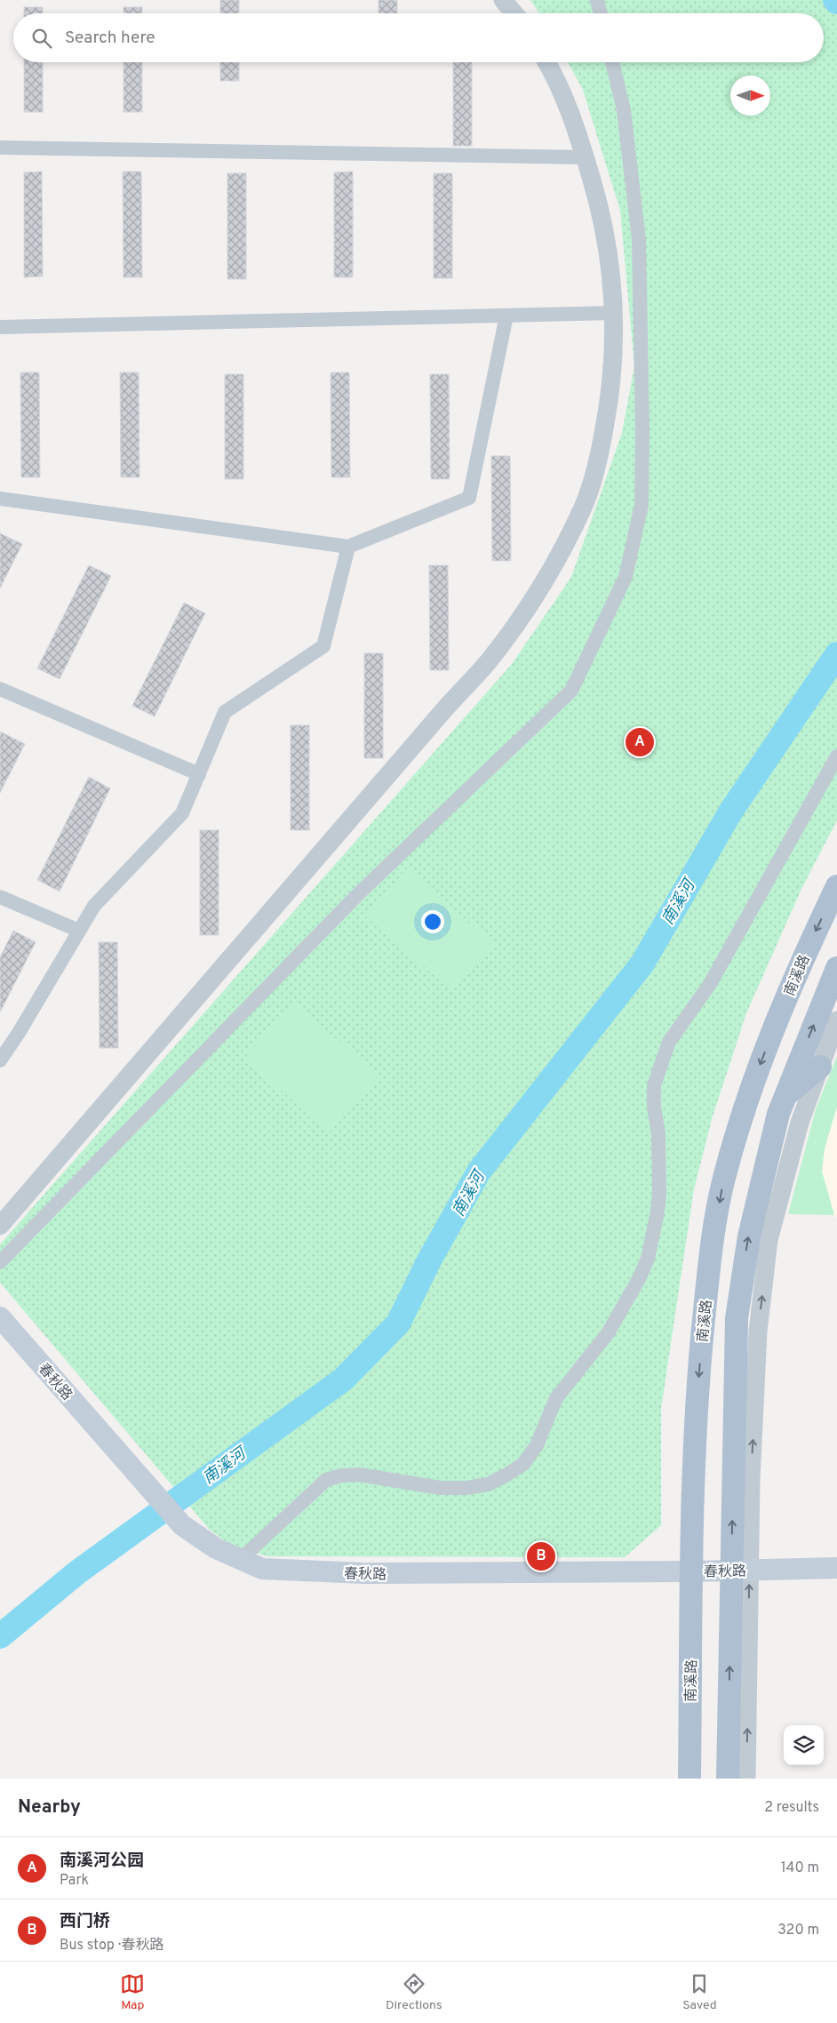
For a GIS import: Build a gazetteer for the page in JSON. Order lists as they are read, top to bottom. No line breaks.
{"streets":{"main road":["南溪路","春秋路"]},"crossings":[["南溪路","春秋路"]],"water":["南溪河"],"north":"right","page":{"search":"Search here","pins":["A","B"],"heading":["Nearby","2 results"],"list":[{"mark":"A","name":"南溪河公园","note":"Park","value":"140 m"},{"mark":"B","name":"西门桥","note":"Bus stop · 春秋路","value":"320 m"}],"nav":["Map","Directions","Saved"]}}
